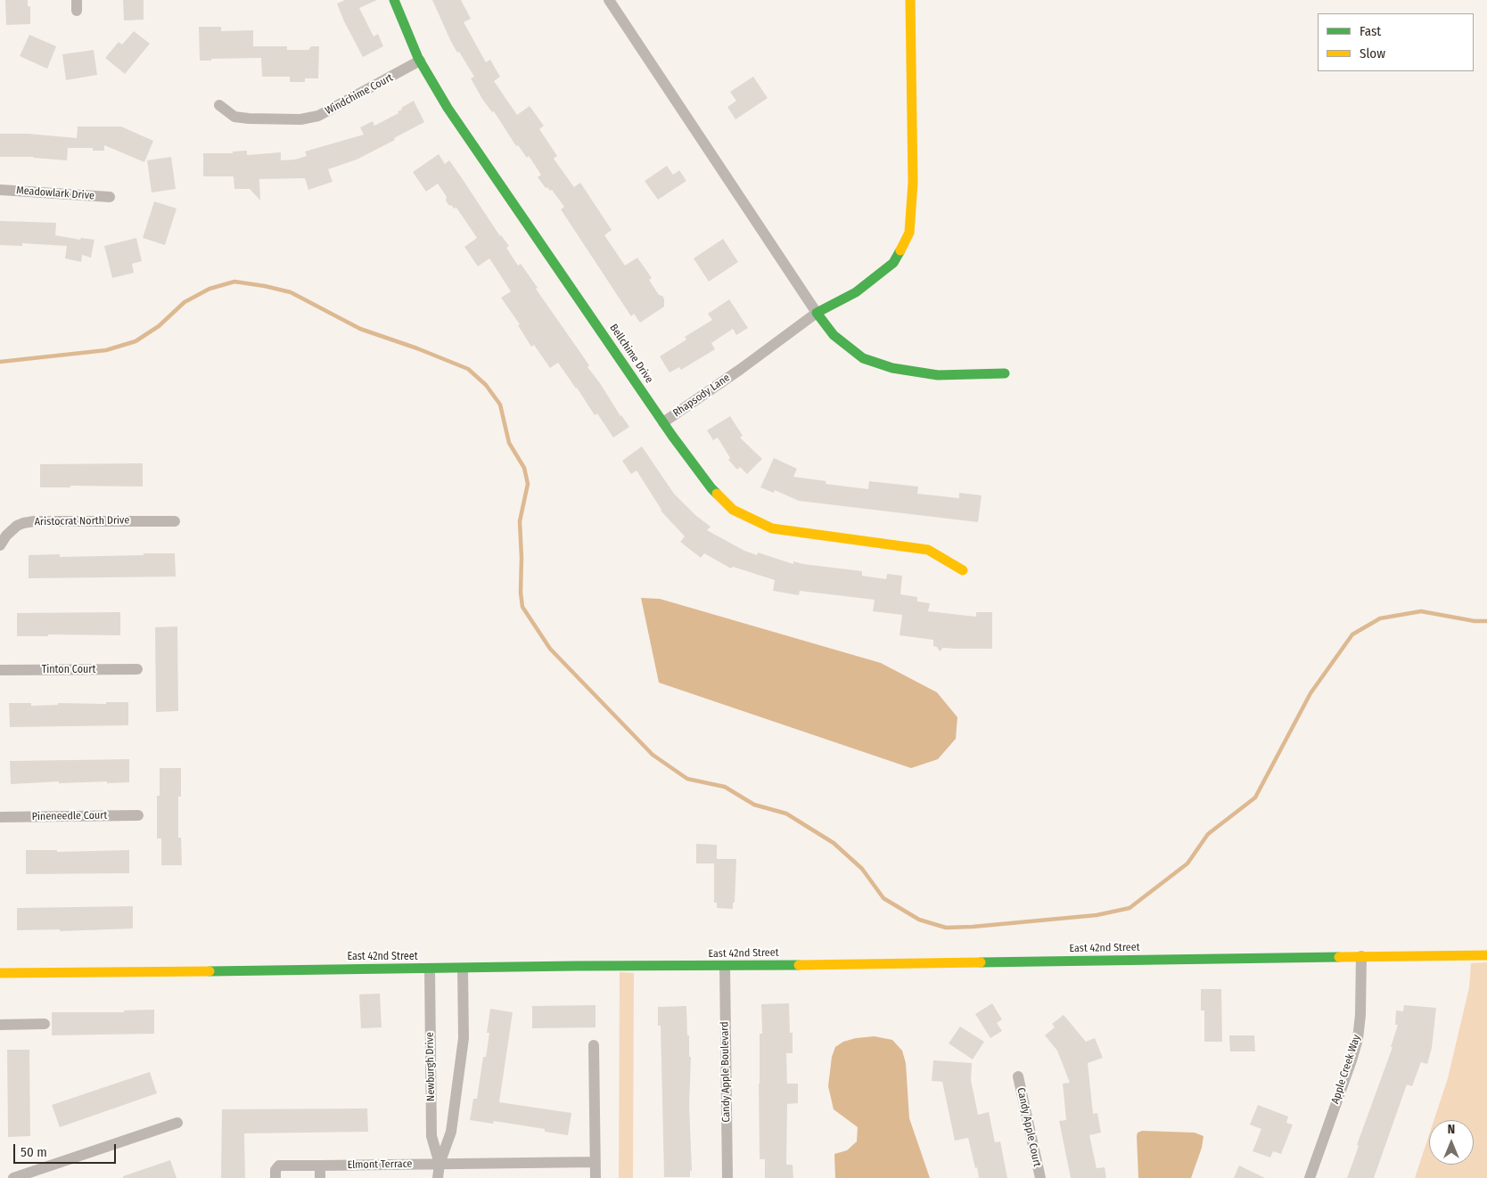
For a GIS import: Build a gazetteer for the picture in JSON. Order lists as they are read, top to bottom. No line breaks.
{"streets":{"street":["Windchime Court","Meadowlark Drive","Bellchime Drive","Rhapsody Lane","Aristocrat North Drive","Tinton Court","Pineneedle Court","East 42nd Street","Newburgh Drive","Apple Creek Way","Candy Apple Boulevard","Candy Apple Court","Elmont Terrace"]},"crossings":[["Windchime Court","Bellchime Drive"],["Bellchime Drive","Rhapsody Lane"],["East 42nd Street","Newburgh Drive"],["East 42nd Street","Apple Creek Way"],["East 42nd Street","Candy Apple Boulevard"],["Newburgh Drive","Elmont Terrace"]],"legend":["Fast","Slow"],"scale_bar":"50 m","north":"top"}
